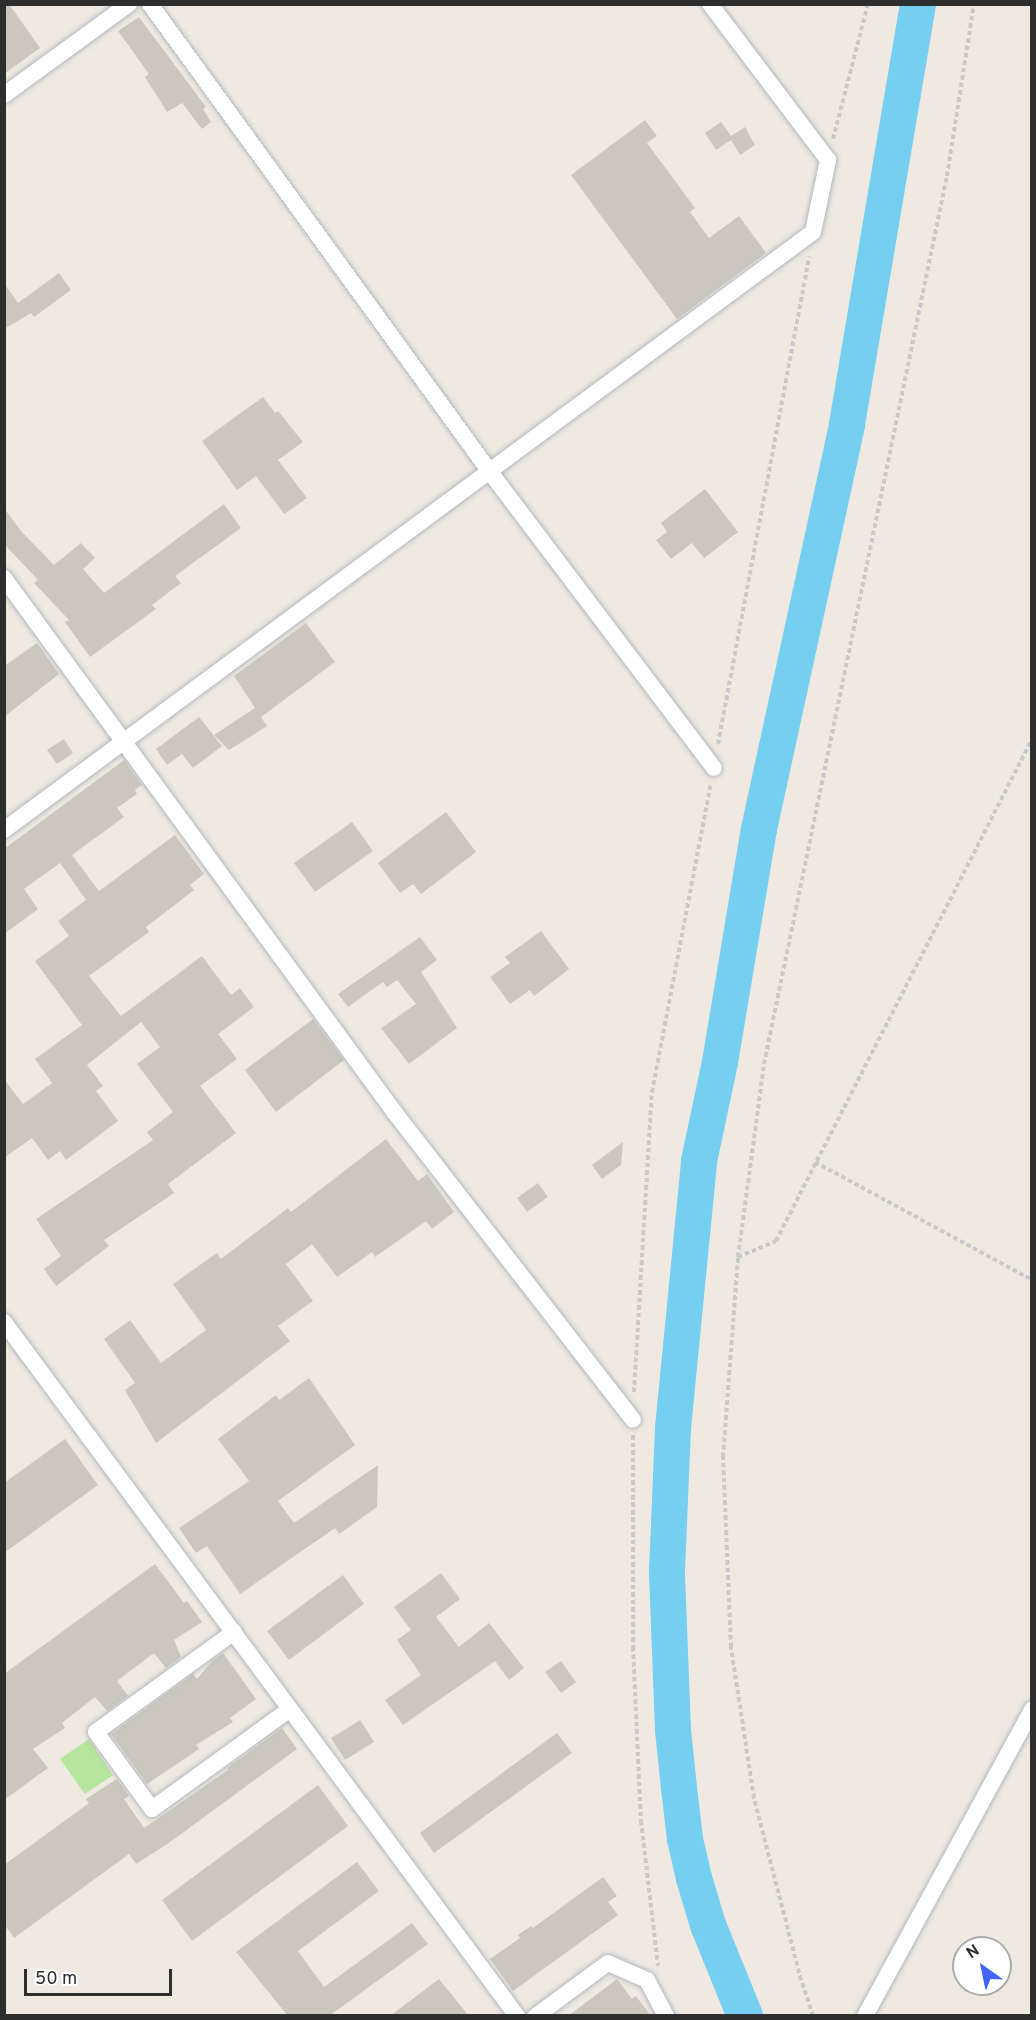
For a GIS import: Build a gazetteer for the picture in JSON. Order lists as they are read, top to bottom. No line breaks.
{"scale_bar":"50 m","north":"top left"}
